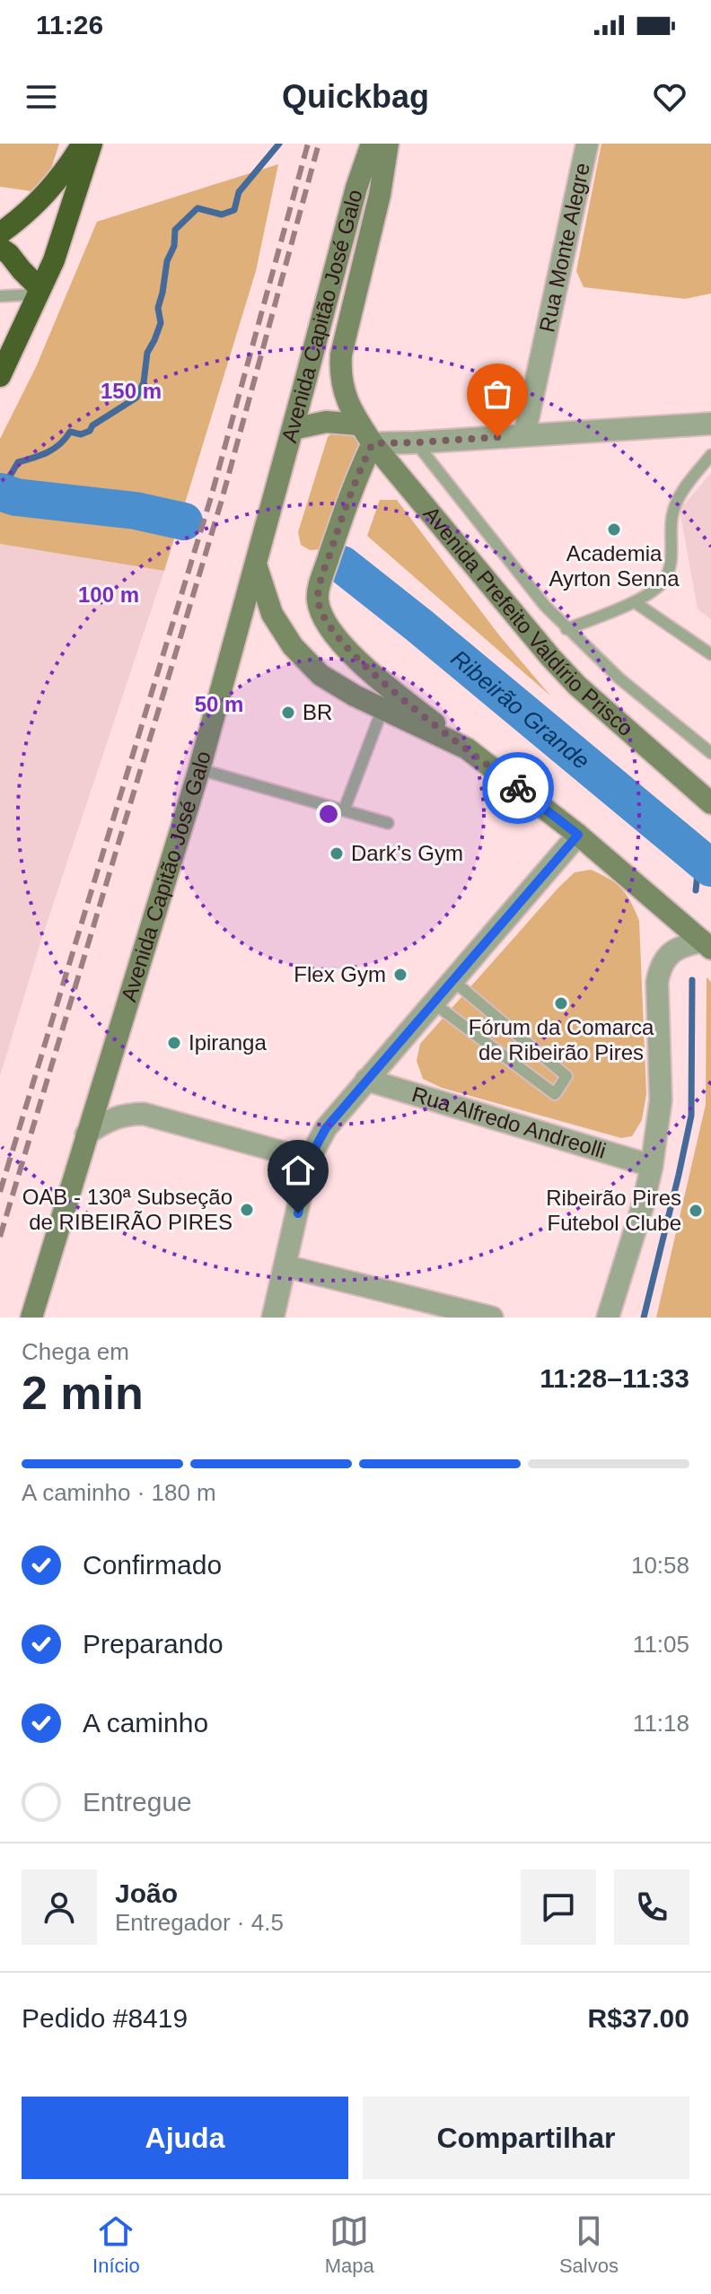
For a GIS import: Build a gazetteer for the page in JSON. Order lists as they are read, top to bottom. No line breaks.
{"streets":{"main road":["Avenida Capitão José Galo","Avenida Prefeito Valdírio Prisco"],"street":["Rua Monte Alegre","Rua Alfredo Andreolli"]},"crossings":[["Avenida Capitão José Galo","Avenida Prefeito Valdírio Prisco"]],"water":["Ribeirão Grande"],"places":["Academia Ayrton Senna","BR","Dark’s Gym","Flex Gym","Fórum da Comarca de Ribeirão Pires","Ipiranga","OAB - 130ª Subseção de RIBEIRÃO PIRES","Ribeirão Pires Futebol Clube"],"page":{"status":"11:26","header":"Quickbag","heading":["2 min","Chega em","11:28–11:33"],"panel":["João","Entregador · 4.5","Pedido #8419","R$37.00"],"bar":"A caminho · 180 m","list":[["Confirmado","10:58"],["Preparando","11:05"],["A caminho","11:18"],"Entregue"],"buttons":["Ajuda","Compartilhar"],"tabs":["Início","Mapa","Salvos"]},"rings":["150 m","100 m","50 m"]}
